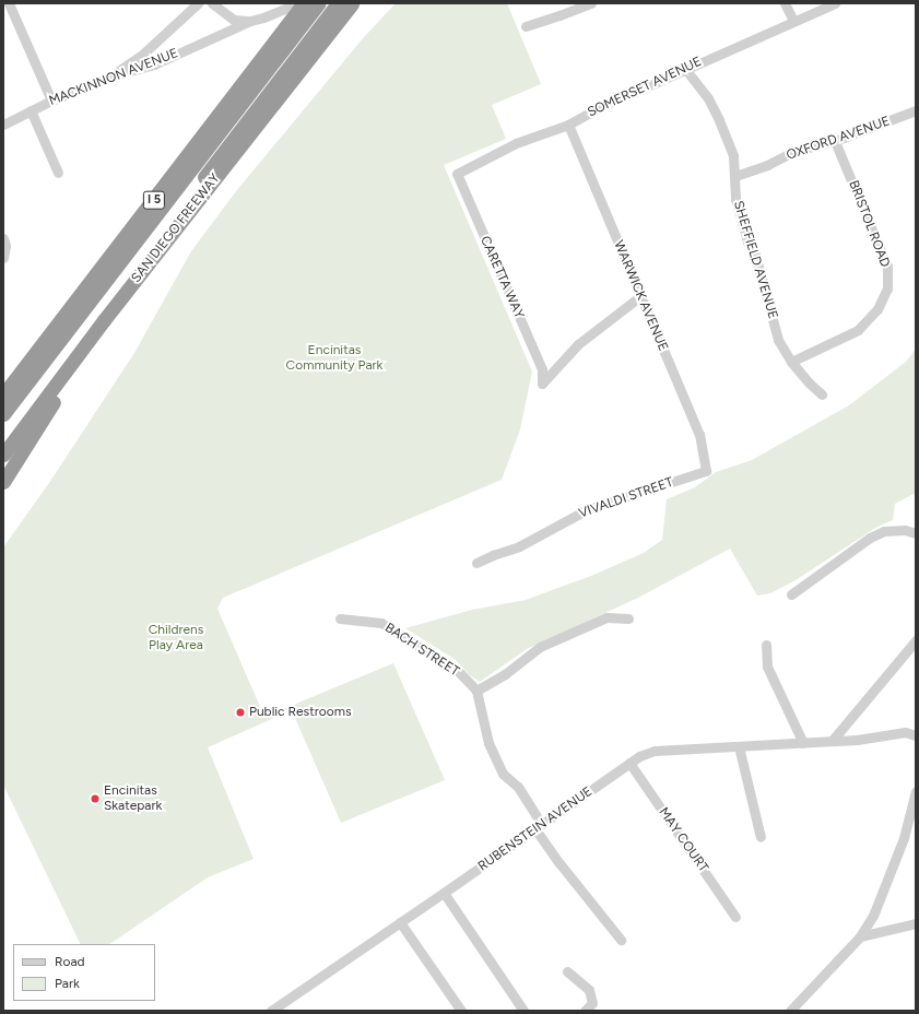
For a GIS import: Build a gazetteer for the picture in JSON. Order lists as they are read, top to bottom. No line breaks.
{"streets":{"highway":["I 5","SAN DIEGO FREEWAY"],"street":["MACKINNON AVENUE","SOMERSET AVENUE","OXFORD AVENUE","BRISTOL ROAD","SHEFFIELD AVENUE","CARETTA WAY","WARWICK AVENUE","VIVALDI STREET","BACH STREET","RUBENSTEIN AVENUE","MAY COURT"]},"crossings":[["SOMERSET AVENUE","SHEFFIELD AVENUE"],["SOMERSET AVENUE","CARETTA WAY"],["SOMERSET AVENUE","WARWICK AVENUE"],["OXFORD AVENUE","BRISTOL ROAD"],["OXFORD AVENUE","SHEFFIELD AVENUE"],["BRISTOL ROAD","SHEFFIELD AVENUE"],["CARETTA WAY","WARWICK AVENUE"],["WARWICK AVENUE","VIVALDI STREET"],["RUBENSTEIN AVENUE","MAY COURT"]],"parks":["Encinitas Community Park","Childrens Play Area"],"places":["Public Restrooms","Encinitas Skatepark"],"legend":["Road","Park"]}
